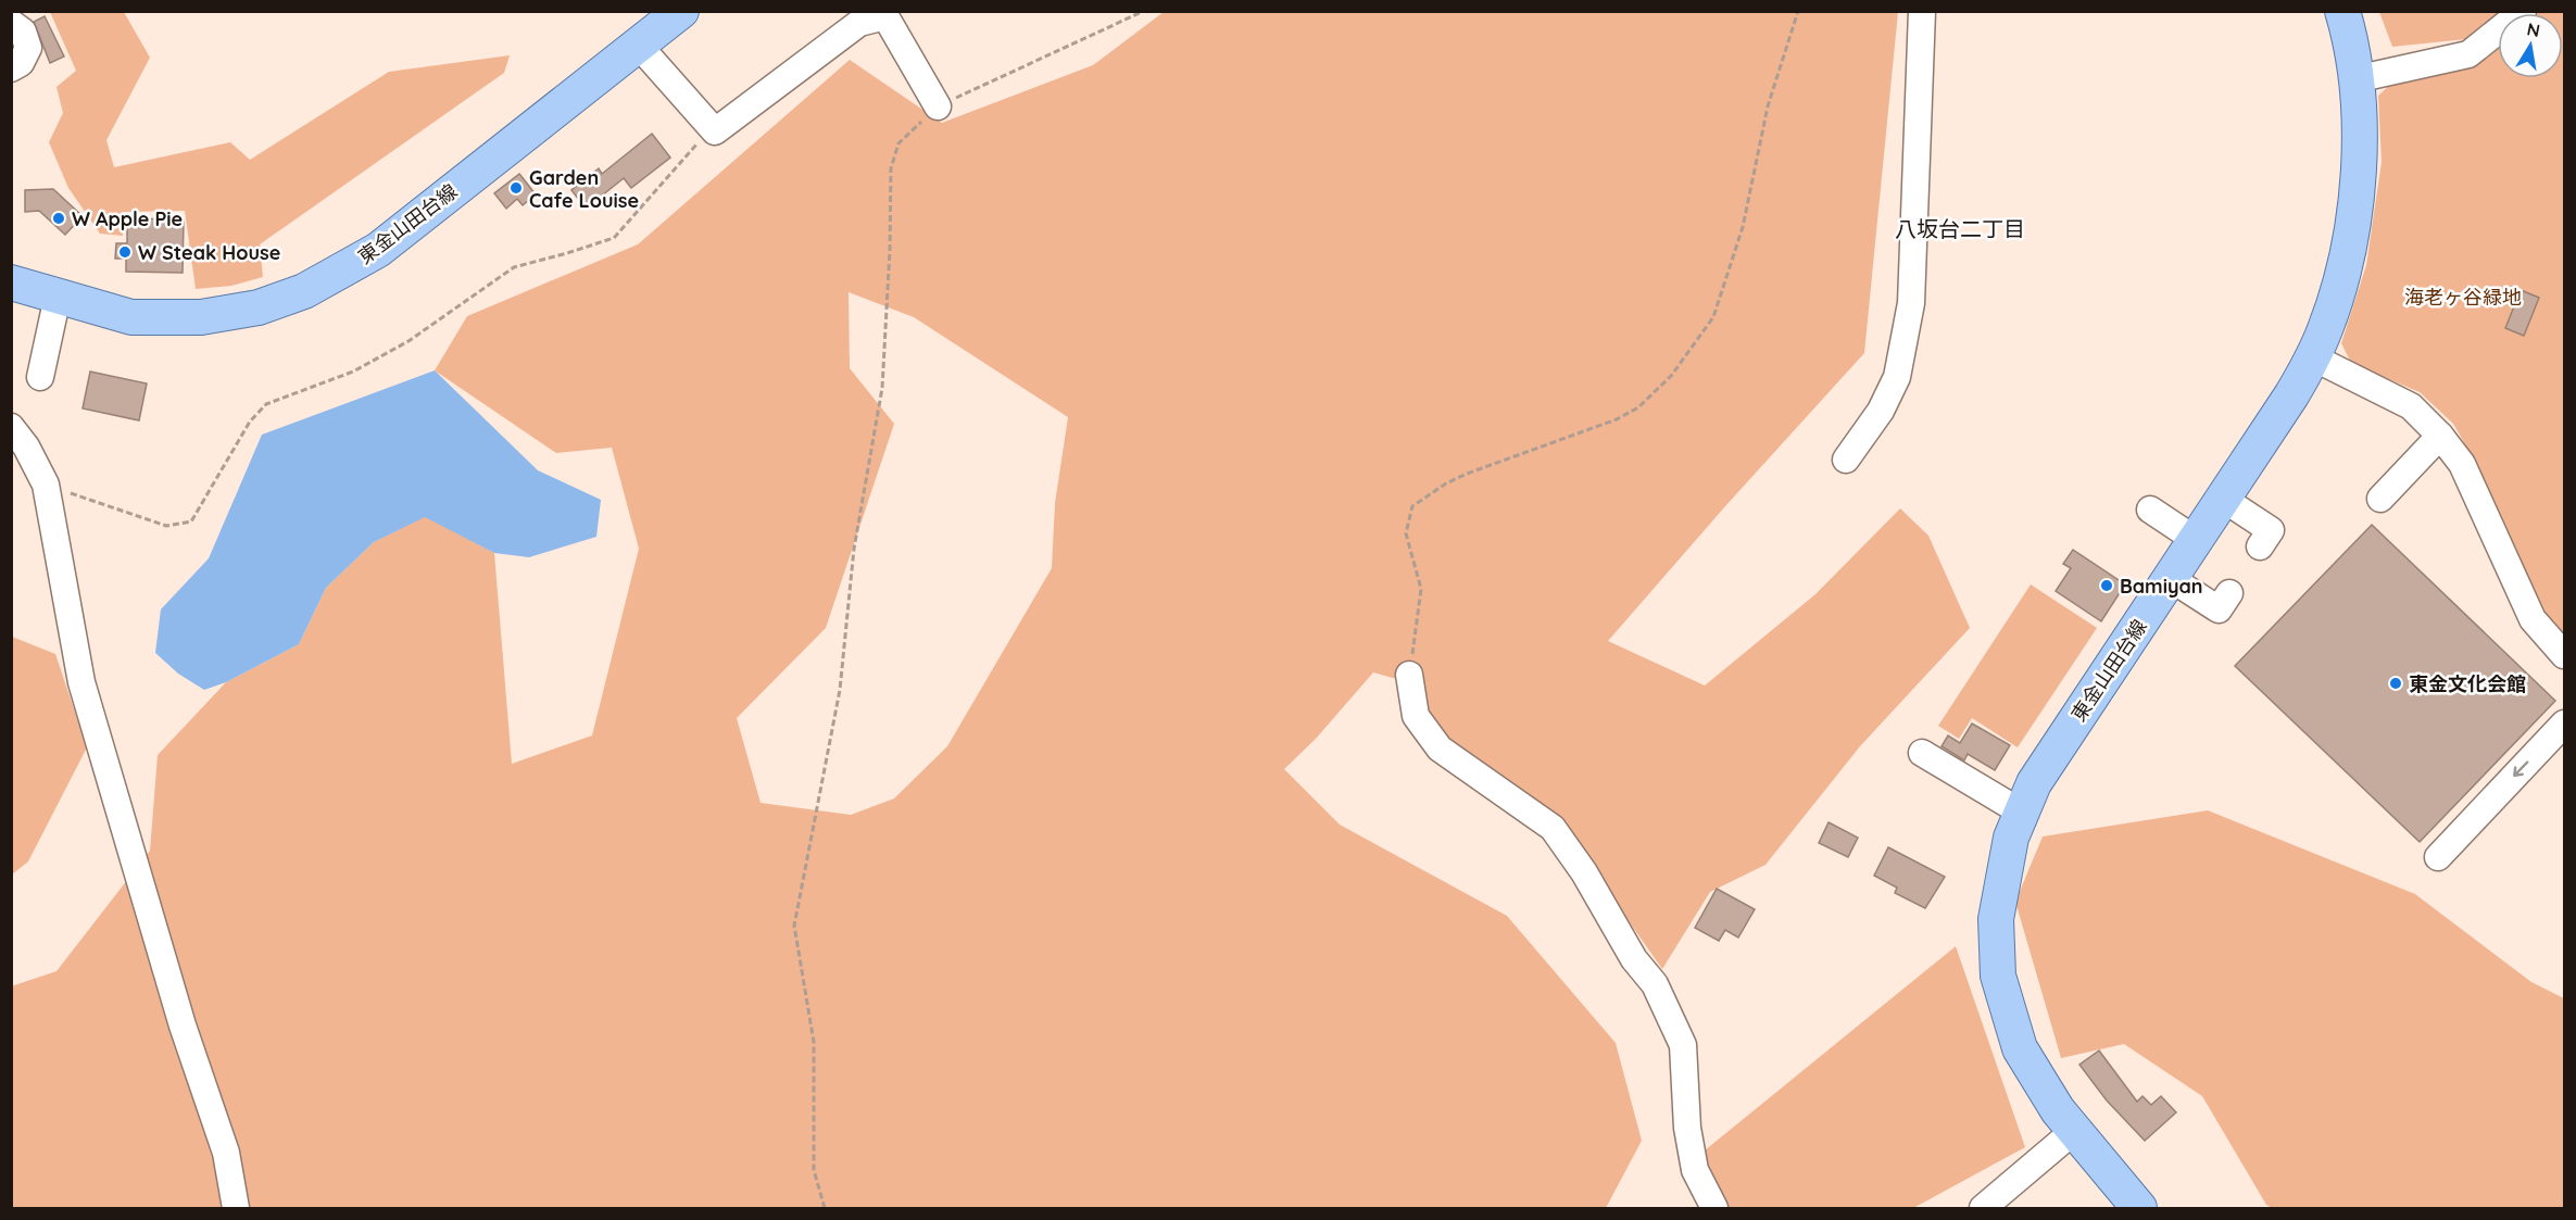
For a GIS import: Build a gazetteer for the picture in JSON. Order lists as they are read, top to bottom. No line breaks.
{"streets":{"main road":["東金山田台線"]},"districts":["八坂台二丁目"],"parks":["海老ヶ谷緑地"],"places":["Garden Cafe Louise","W Apple Pie","W Steak House","Bamiyan","東金文化会館"],"north":"top"}
